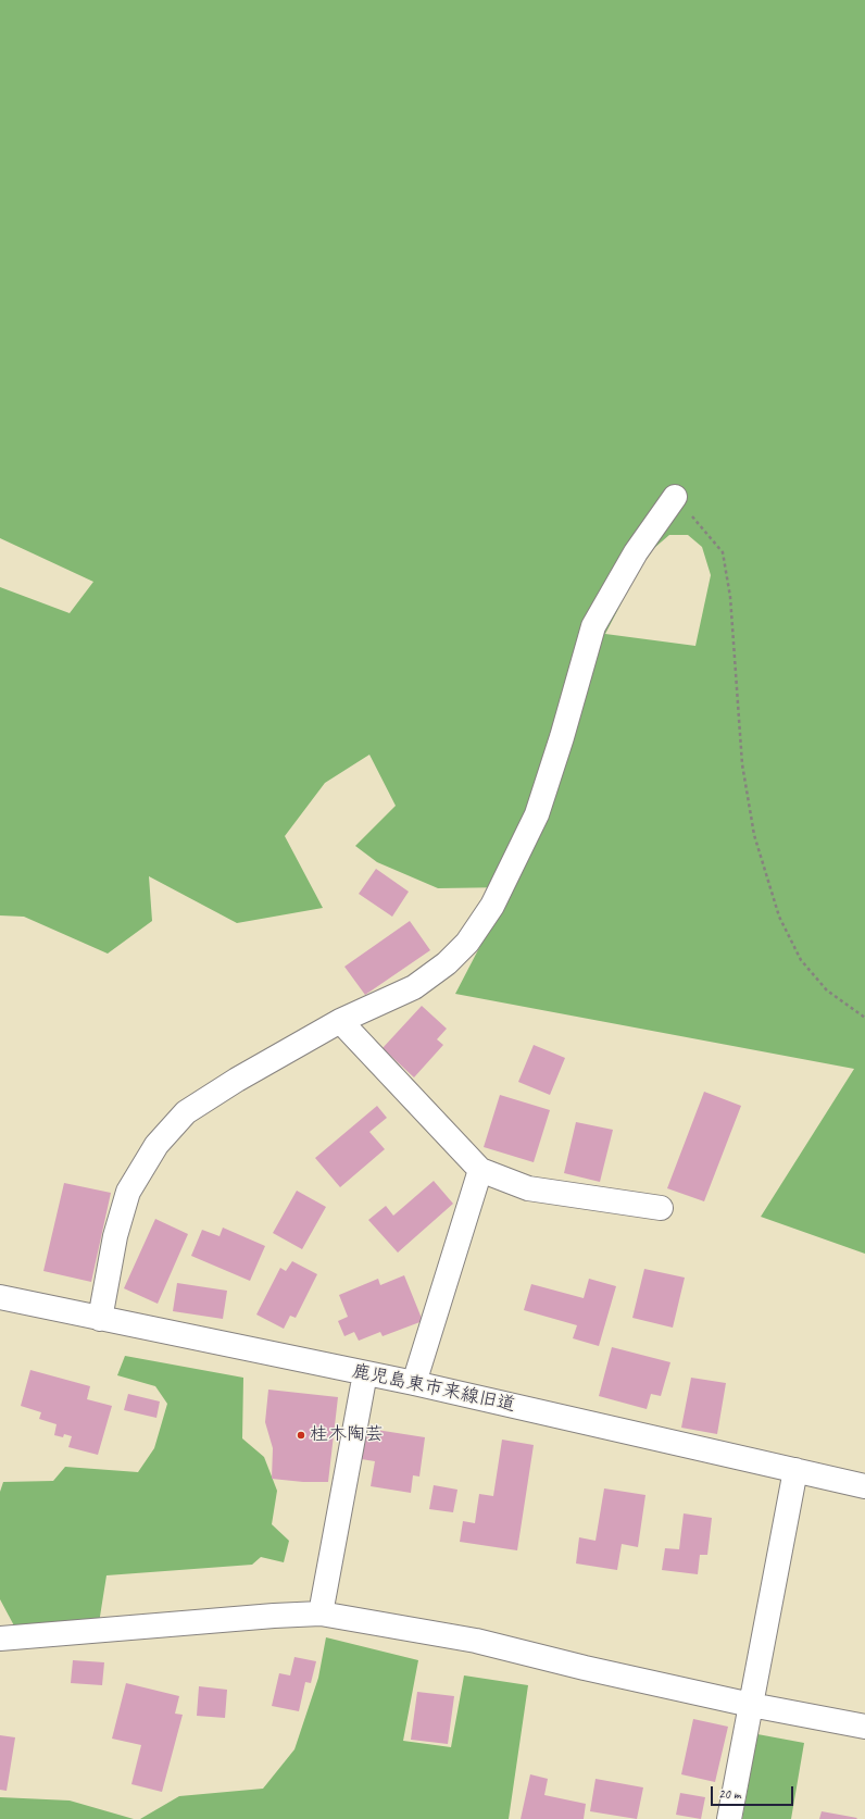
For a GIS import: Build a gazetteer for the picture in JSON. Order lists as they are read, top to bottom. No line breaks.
{"streets":{"street":["鹿児島東市来線旧道"]},"places":["桂木陶芸"],"scale_bar":"20 m"}
